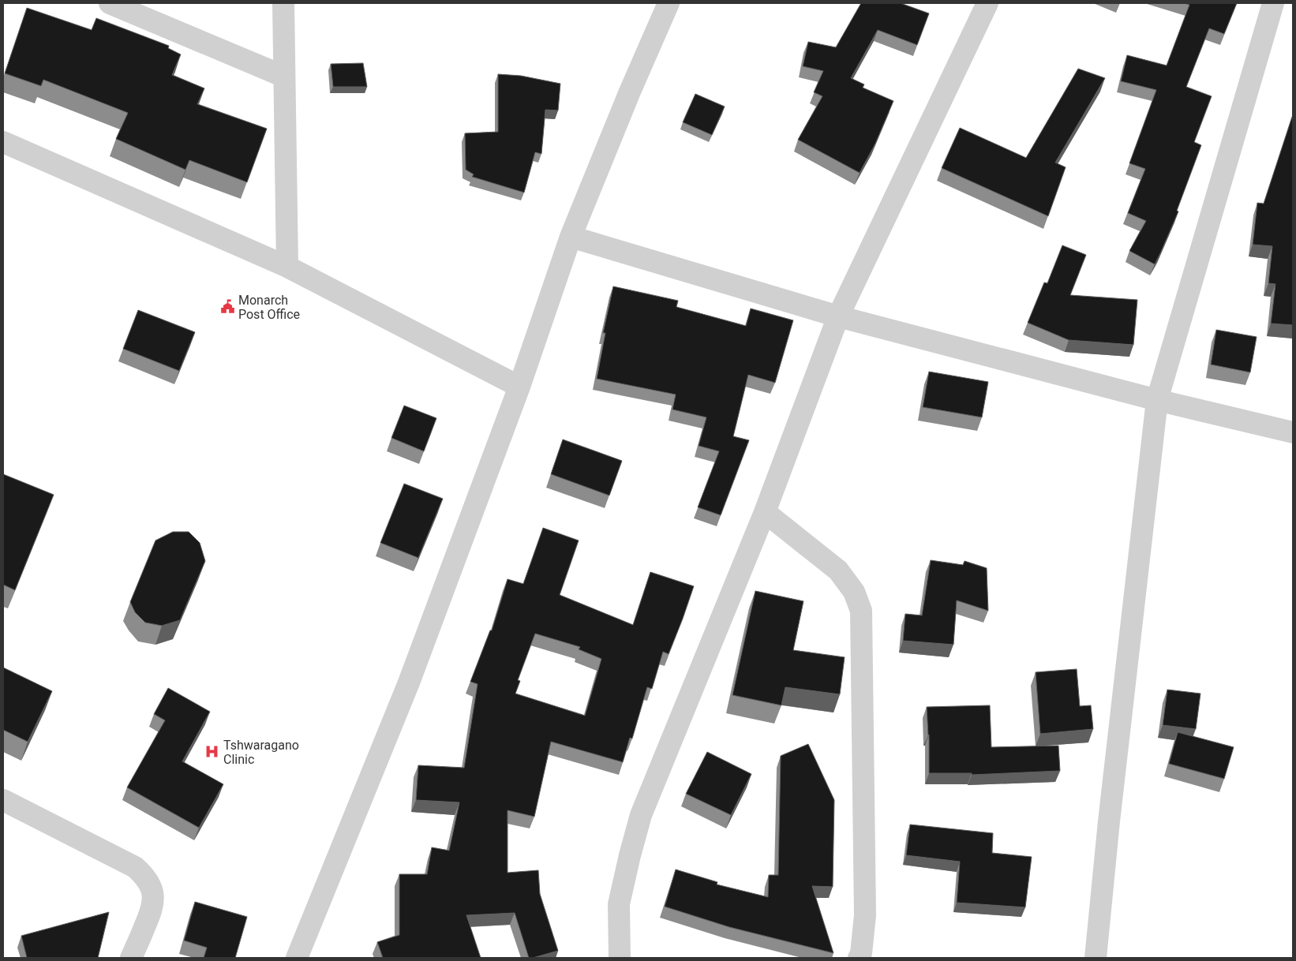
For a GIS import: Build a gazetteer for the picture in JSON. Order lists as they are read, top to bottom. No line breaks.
{"places":{"public building":["Monarch Post Office"],"hospital":["Tshwaragano Clinic"]}}
